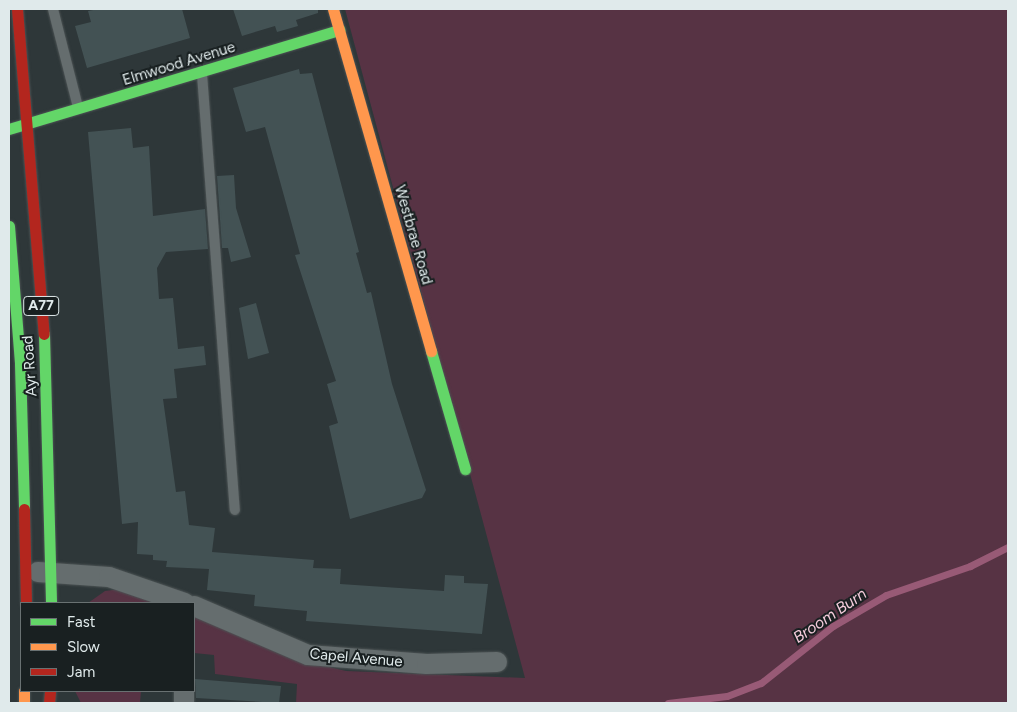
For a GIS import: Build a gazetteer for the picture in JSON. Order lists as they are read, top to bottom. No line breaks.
{"streets":{"main road":["Elmwood Avenue","Westbrae Road","A77","Ayr Road"],"street":["Capel Avenue"]},"crossings":[["Elmwood Avenue","Westbrae Road"],["Elmwood Avenue","Ayr Road"]],"water":["Broom Burn"],"legend":["Fast","Slow","Jam"]}
